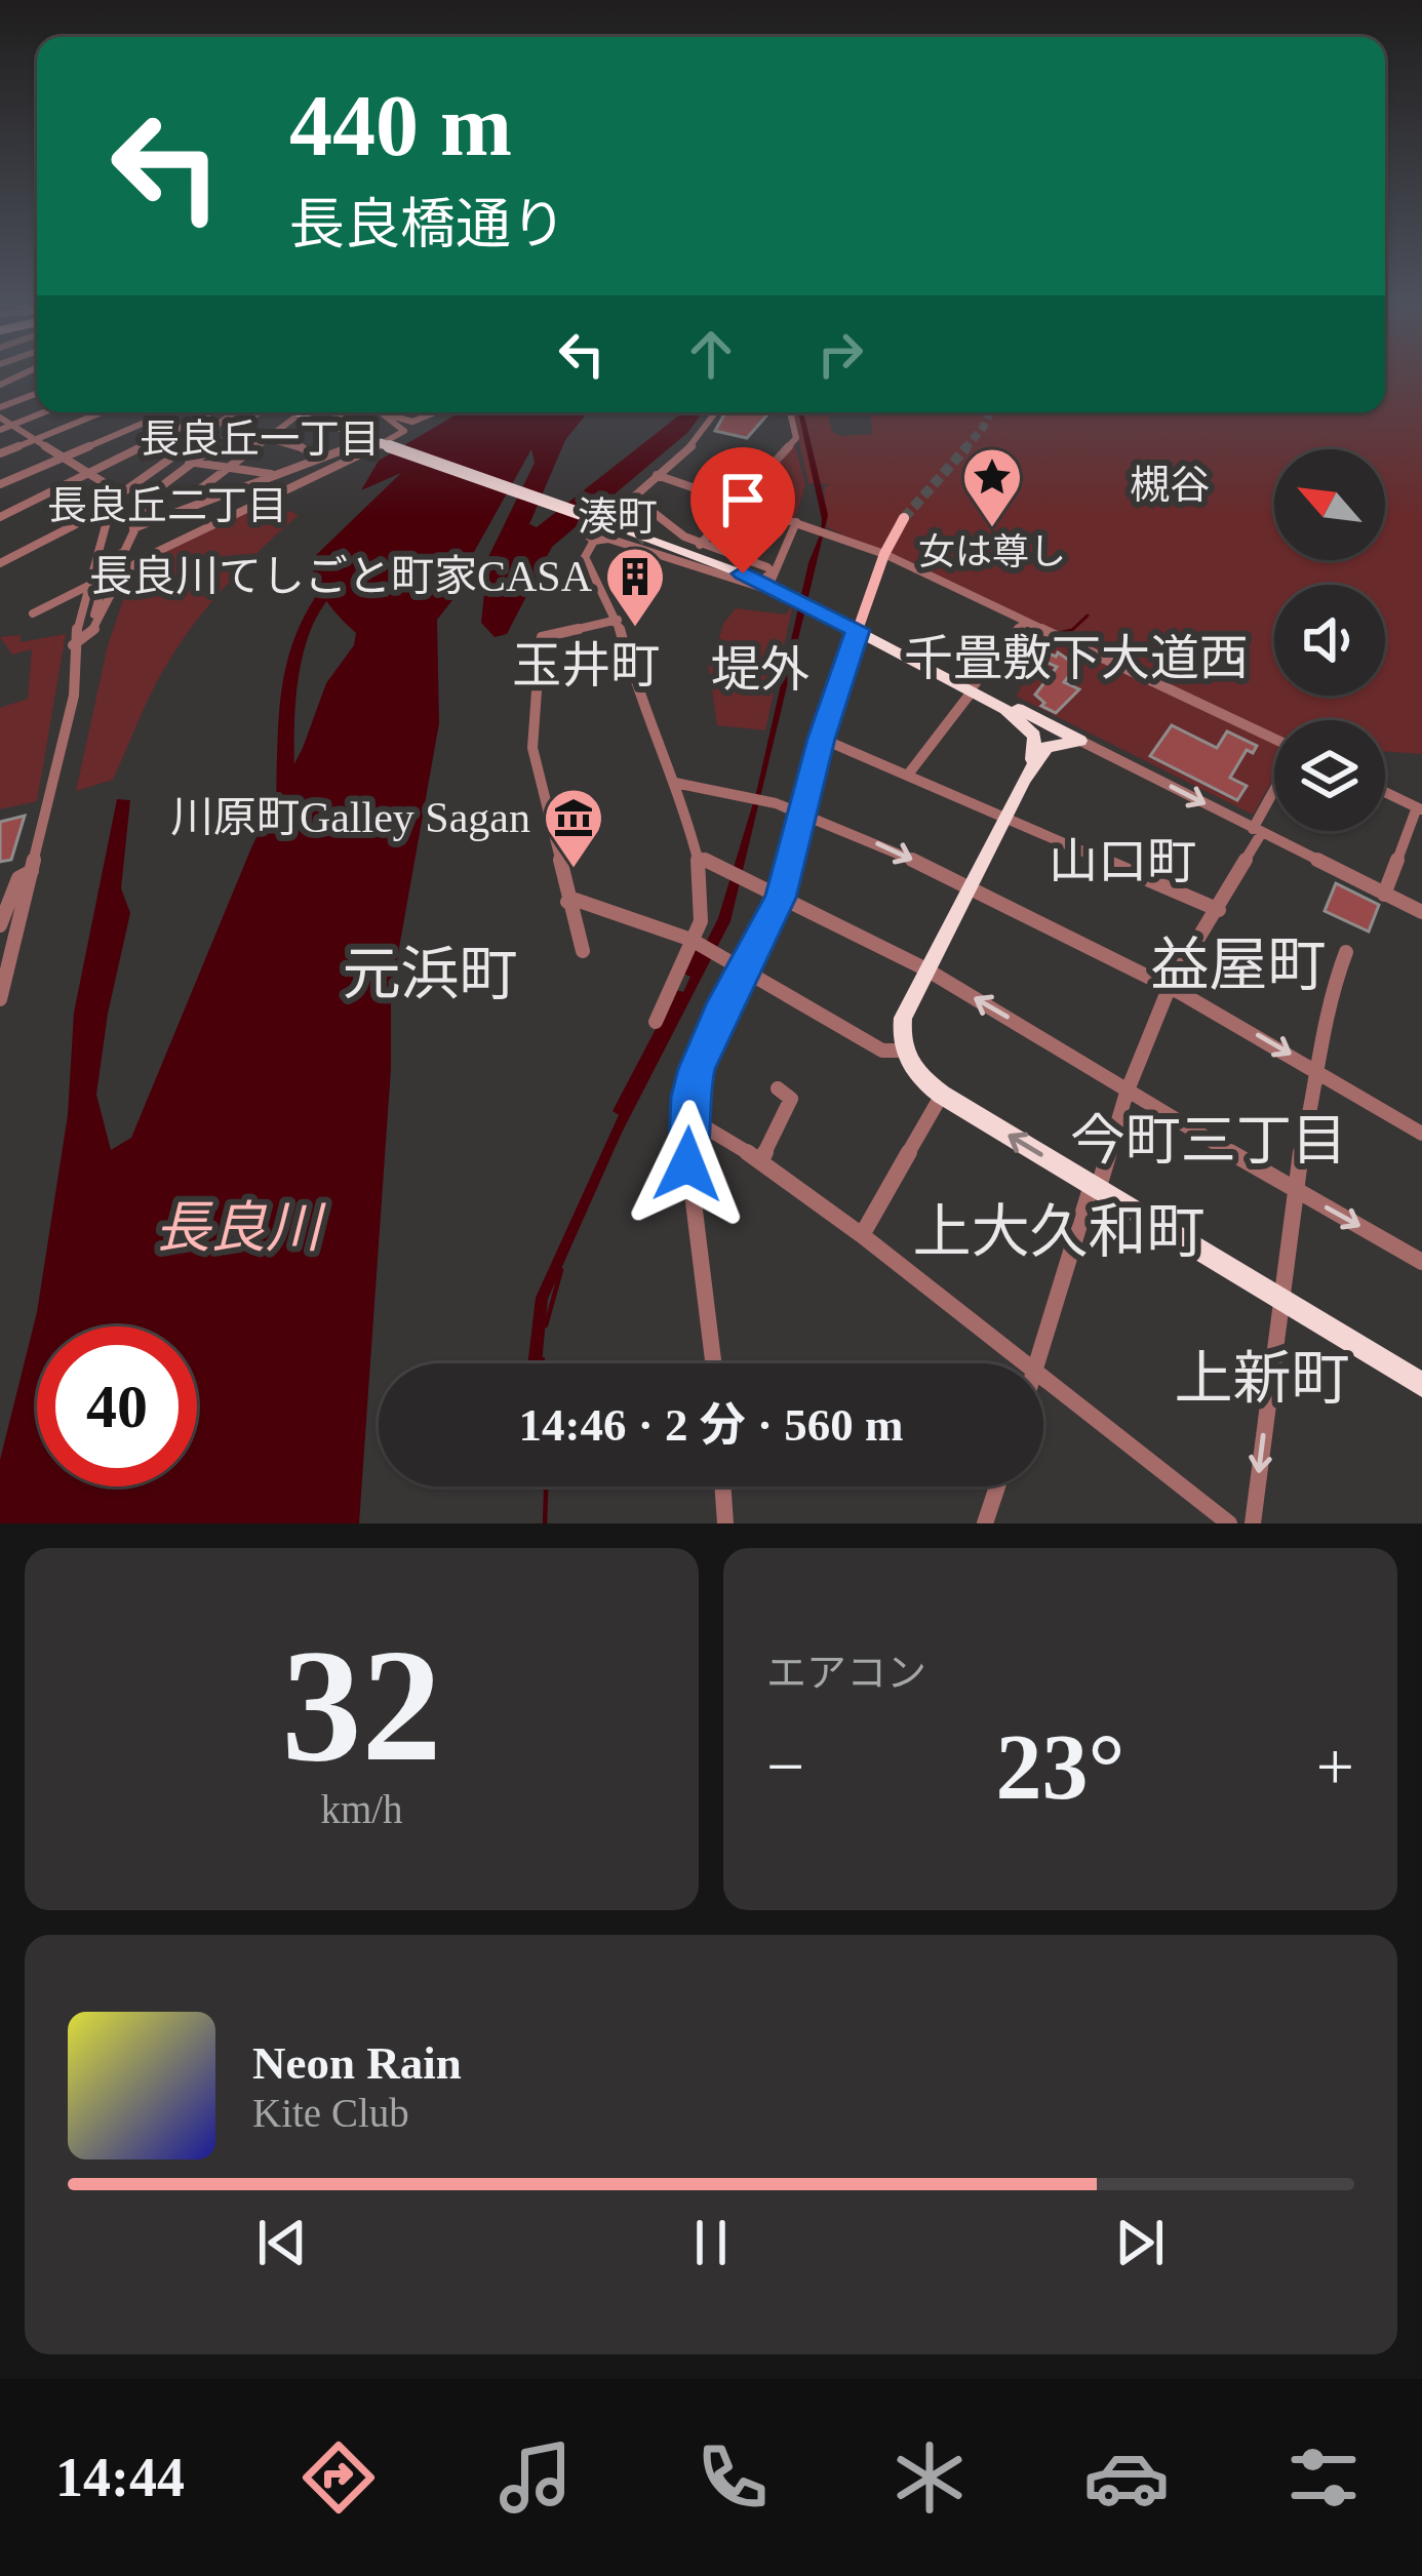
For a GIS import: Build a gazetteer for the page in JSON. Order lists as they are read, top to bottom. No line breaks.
{"districts":["長良丘一丁目","槻谷","長良丘二丁目","湊町","千畳敷下大道西","玉井町","堤外","山口町","益屋町","元浜町","今町三丁目","上大久和町","上新町"],"water":["長良川"],"places":{"place":["女は尊し"],"building":["長良川てしごと町家CASA"],"museum":["川原町Galley Sagan"]},"north":"top left","page":{"turn":["440 m","長良橋通り"],"limit":"40","trip":"14:46 · 2 分 · 560 m","tile":[["32","km/h"],"エアコン"],"heat":["−","23°","+"],"song":["Neon Rain","Kite Club"],"tabs":"14:44"}}
